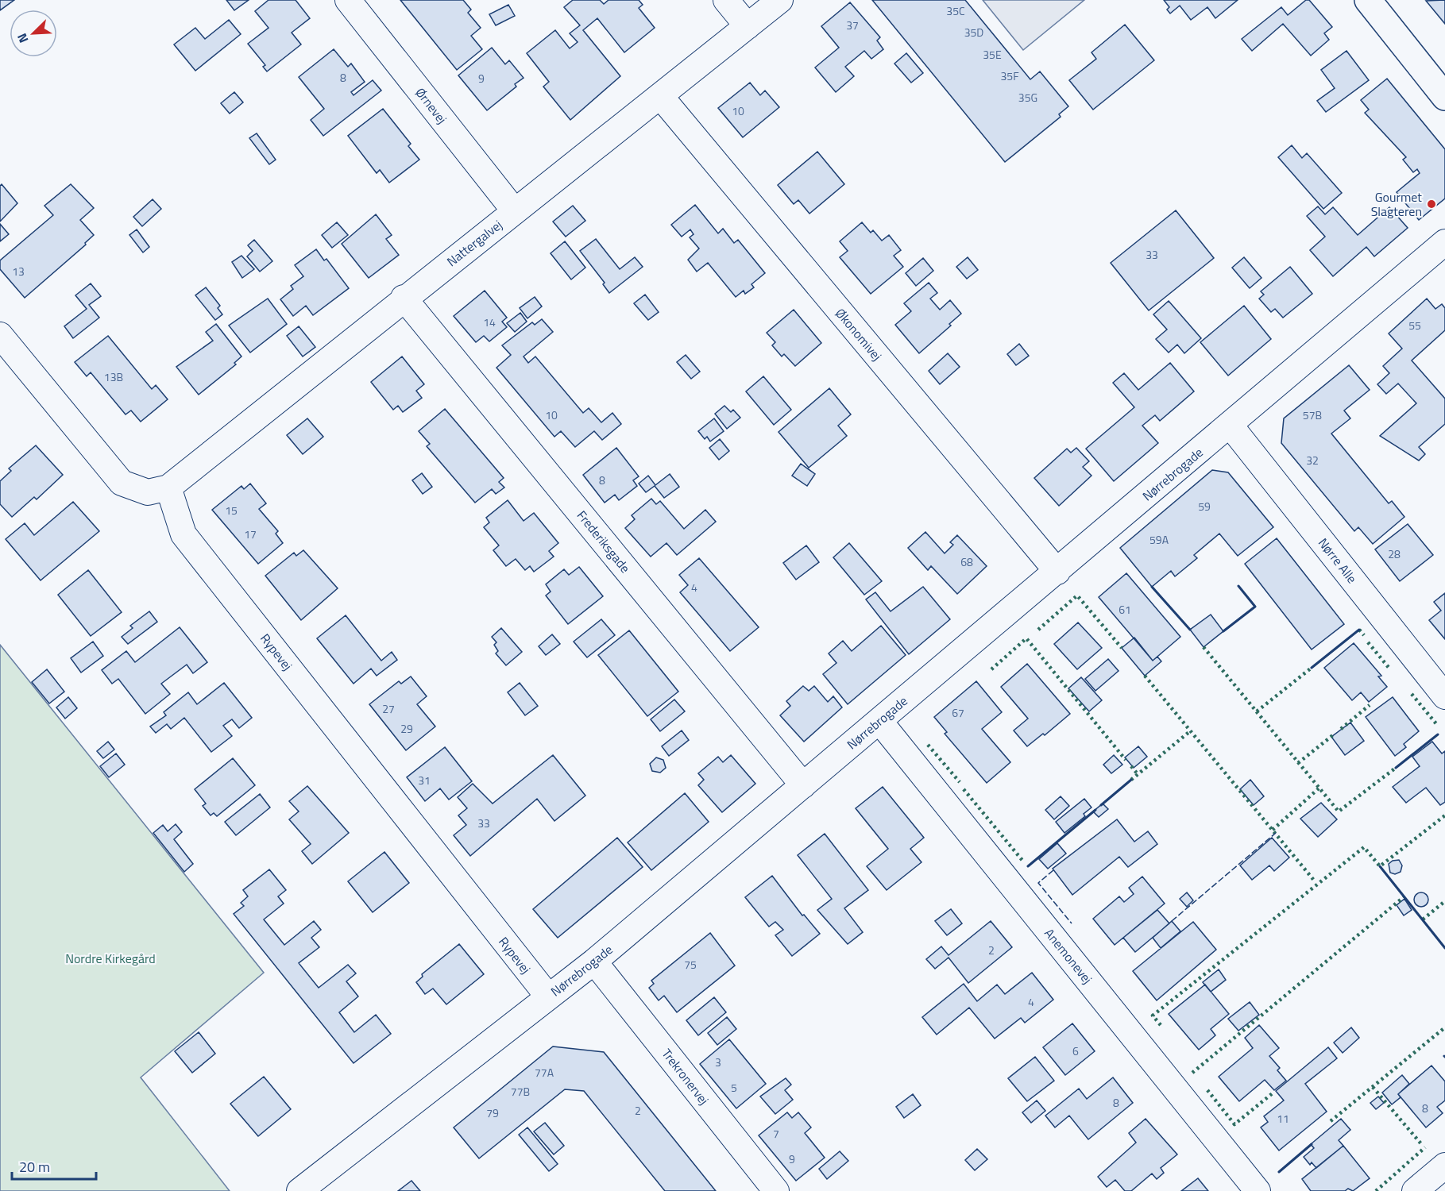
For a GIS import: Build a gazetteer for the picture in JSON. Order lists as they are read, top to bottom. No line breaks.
{"streets":{"street":["Ørnevej","Nattergalvej","Økonomivej","Nørrebrogade","Frederiksgade","Nørre Alle","Rypevej","Anemonevej","Trekronervej"]},"crossings":[["Ørnevej","Nattergalvej"],["Nattergalvej","Økonomivej"],["Nattergalvej","Frederiksgade"],["Nattergalvej","Rypevej"],["Økonomivej","Nørrebrogade"],["Nørrebrogade","Frederiksgade"],["Nørrebrogade","Nørre Alle"],["Nørrebrogade","Rypevej"],["Nørrebrogade","Anemonevej"],["Nørrebrogade","Trekronervej"]],"parks":["Nordre Kirkegård"],"places":["Gourmet Slagteren"],"house_numbers":["35C","37","35D","35E","35F","8","9","35G","10","33","13","14","55","13B","10","57B","32","8","59","15","17","59A","28","68","4","61","27","67","29","31","33","2","75","4","6","3","77A","5","77B","8","8","2","79","11","7","9"],"scale_bar":"20 m","north":"bottom left"}
